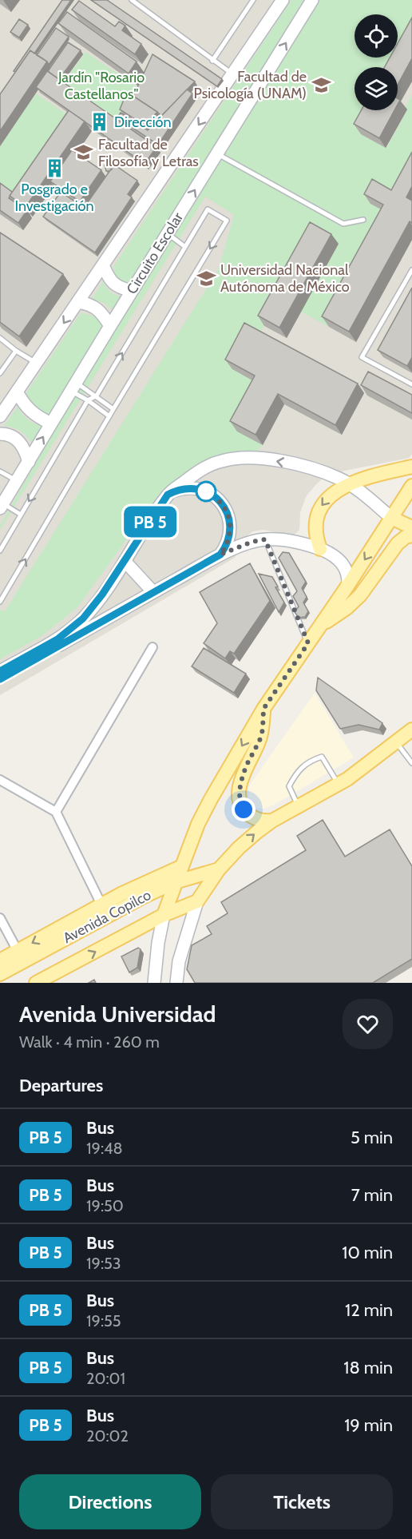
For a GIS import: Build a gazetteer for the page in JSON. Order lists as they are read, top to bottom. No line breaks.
{"streets":{"main road":["Avenida Copilco"],"street":["Circuito Escolar"]},"parks":["Jardín \"Rosario Castellanos\""],"places":{"school or university":["Facultad de Psicología (UNAM)","Facultad de Filosofía y Letras","Universidad Nacional Autónoma de México"],"building":["Dirección","Posgrado e Investigación"]},"page":{"on_map":"PB 5","heading":[["Avenida Universidad","Walk · 4 min · 260 m"],"Departures"],"list":[{"mark":"PB 5","name":"Bus","note":"19:48","value":"5 min"},{"mark":"PB 5","name":"Bus","note":"19:50","value":"7 min"},{"mark":"PB 5","name":"Bus","note":"19:53","value":"10 min"},{"mark":"PB 5","name":"Bus","note":"19:55","value":"12 min"},{"mark":"PB 5","name":"Bus","note":"20:01","value":"18 min"},{"mark":"PB 5","name":"Bus","note":"20:02","value":"19 min"}],"buttons":["Directions","Tickets"]}}
